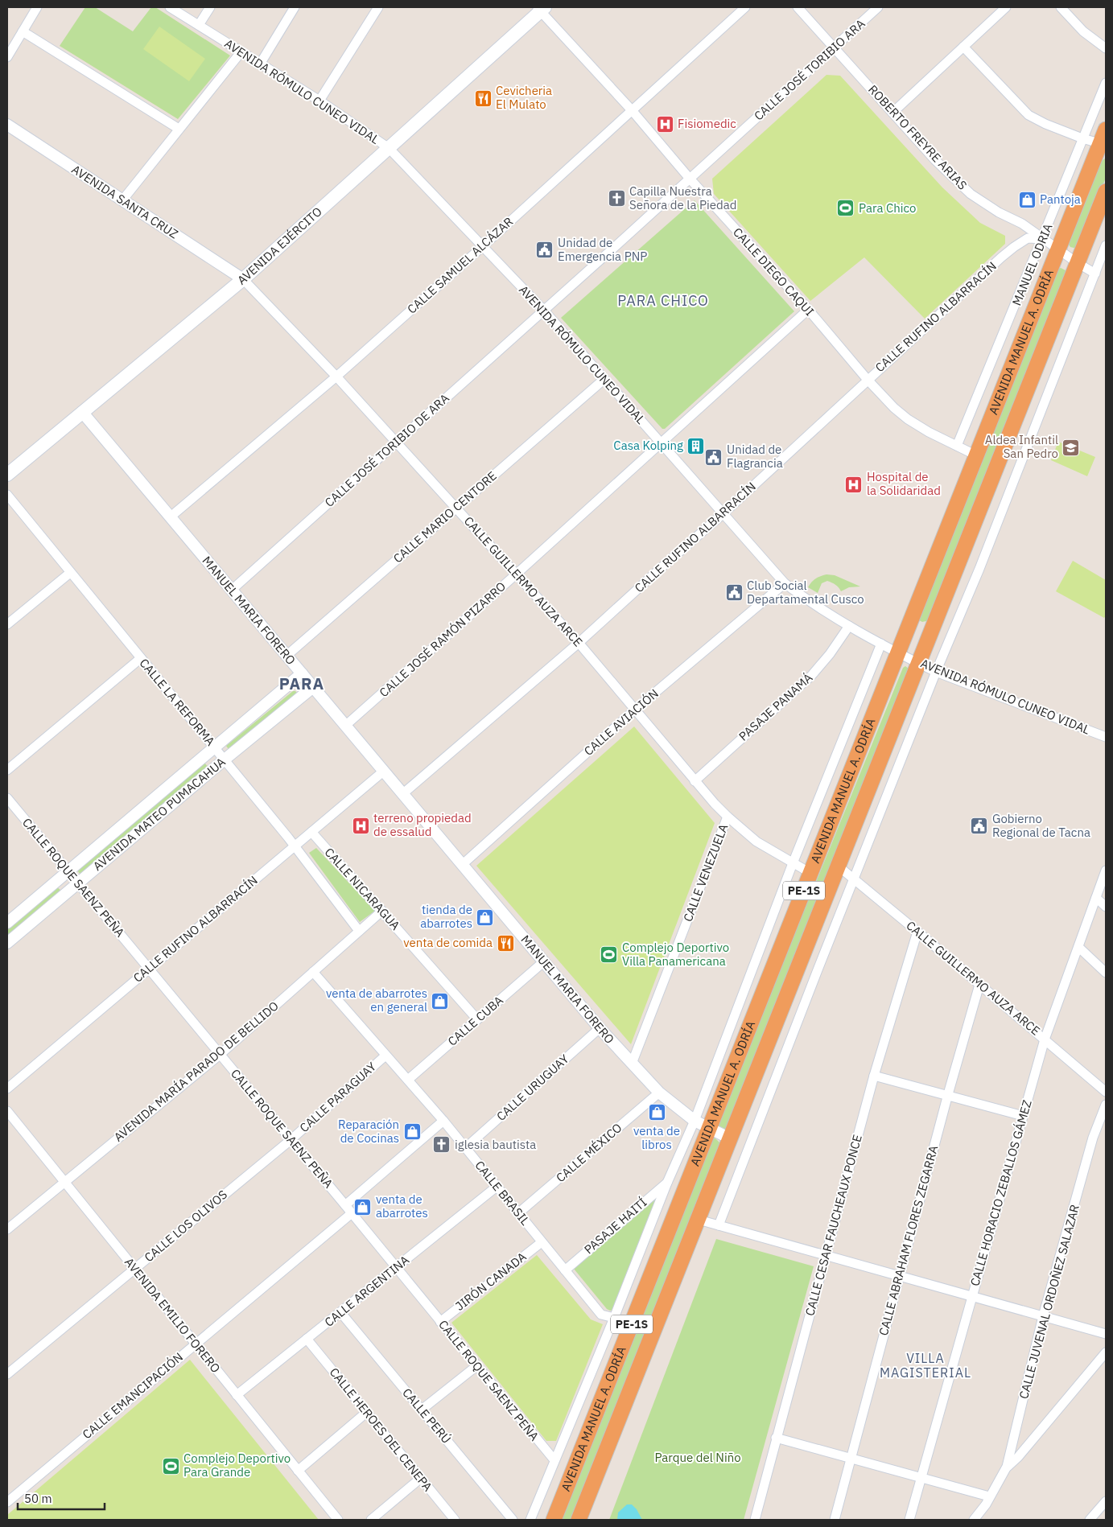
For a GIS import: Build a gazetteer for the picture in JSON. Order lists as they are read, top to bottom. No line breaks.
{"streets":{"highway":["AVENIDA MANUEL A. ODRÍA","PE-1S"],"main road":["AVENIDA EJÉRCITO"],"street":["CALLE JOSÉ TORIBIO ARA","AVENIDA RÓMULO CUNEO VIDAL","ROBERTO FREYRE ARIAS","AVENIDA SANTA CRUZ","MANUEL ODRIA","CALLE SAMUEL ALCÁZAR","CALLE DIEGO CAQUI","CALLE RUFINO ALBARRACÍN","CALLE JOSÉ TORIBIO DE ARA","CALLE MARIO CENTORE","CALLE GUILLERMO AUZA ARCE","MANUEL MARIA FORERO","CALLE JOSÉ RAMÓN PIZARRO","CALLE LA REFORMA","PASAJE PANAMÁ","CALLE AVIACIÓN","AVENIDA MATEO PUMACAHUA","CALLE VENEZUELA","CALLE ROQUE SAENZ PEÑA","CALLE NICARAGUA","CALLE CUBA","AVENIDA MARÍA PARADO DE BELLIDO","CALLE URUGUAY","CALLE PARAGUAY","CALLE MÉXICO","CALLE BRASIL","CALLE HORACIO ZEBALLOS GÁMEZ","CALLE CESAR FAUCHEAUX PONCE","CALLE LOS OLIVOS","PASAJE HAITÍ","CALLE ABRAHAM FLORES ZEGARRA","JIRÓN CANADA","CALLE ARGENTINA","CALLE JUVENAL ORDOÑEZ SALAZAR","AVENIDA EMILIO FORERO","CALLE EMANCIPACIÓN","CALLE PERÚ","CALLE HEROES DEL CENEPA"]},"crossings":[["CALLE JOSÉ TORIBIO ARA","AVENIDA RÓMULO CUNEO VIDAL"],["CALLE JOSÉ TORIBIO ARA","ROBERTO FREYRE ARIAS"],["CALLE JOSÉ TORIBIO ARA","CALLE DIEGO CAQUI"],["CALLE JOSÉ TORIBIO ARA","CALLE JOSÉ TORIBIO DE ARA"],["AVENIDA RÓMULO CUNEO VIDAL","AVENIDA EJÉRCITO"],["AVENIDA RÓMULO CUNEO VIDAL","CALLE SAMUEL ALCÁZAR"],["AVENIDA RÓMULO CUNEO VIDAL","CALLE RUFINO ALBARRACÍN"],["AVENIDA RÓMULO CUNEO VIDAL","AVENIDA MANUEL A. ODRÍA"],["AVENIDA RÓMULO CUNEO VIDAL","CALLE JOSÉ TORIBIO DE ARA"],["AVENIDA RÓMULO CUNEO VIDAL","CALLE MARIO CENTORE"],["AVENIDA RÓMULO CUNEO VIDAL","CALLE JOSÉ RAMÓN PIZARRO"],["AVENIDA RÓMULO CUNEO VIDAL","PASAJE PANAMÁ"],["AVENIDA RÓMULO CUNEO VIDAL","CALLE AVIACIÓN"],["ROBERTO FREYRE ARIAS","MANUEL ODRIA"],["ROBERTO FREYRE ARIAS","CALLE RUFINO ALBARRACÍN"],["ROBERTO FREYRE ARIAS","AVENIDA MANUEL A. ODRÍA"],["AVENIDA SANTA CRUZ","AVENIDA EJÉRCITO"],["AVENIDA SANTA CRUZ","CALLE GUILLERMO AUZA ARCE"],["AVENIDA EJÉRCITO","CALLE DIEGO CAQUI"],["AVENIDA EJÉRCITO","CALLE GUILLERMO AUZA ARCE"],["AVENIDA EJÉRCITO","MANUEL MARIA FORERO"],["MANUEL ODRIA","CALLE DIEGO CAQUI"],["MANUEL ODRIA","CALLE RUFINO ALBARRACÍN"],["CALLE SAMUEL ALCÁZAR","CALLE DIEGO CAQUI"],["CALLE SAMUEL ALCÁZAR","CALLE GUILLERMO AUZA ARCE"],["CALLE SAMUEL ALCÁZAR","MANUEL MARIA FORERO"],["CALLE DIEGO CAQUI","CALLE RUFINO ALBARRACÍN"],["CALLE DIEGO CAQUI","AVENIDA MANUEL A. ODRÍA"],["CALLE DIEGO CAQUI","CALLE JOSÉ RAMÓN PIZARRO"],["CALLE RUFINO ALBARRACÍN","CALLE GUILLERMO AUZA ARCE"],["CALLE RUFINO ALBARRACÍN","MANUEL MARIA FORERO"],["CALLE RUFINO ALBARRACÍN","CALLE LA REFORMA"],["CALLE RUFINO ALBARRACÍN","CALLE ROQUE SAENZ PEÑA"],["CALLE RUFINO ALBARRACÍN","CALLE NICARAGUA"],["AVENIDA MANUEL A. ODRÍA","CALLE GUILLERMO AUZA ARCE"],["AVENIDA MANUEL A. ODRÍA","MANUEL MARIA FORERO"],["AVENIDA MANUEL A. ODRÍA","CALLE ROQUE SAENZ PEÑA"],["AVENIDA MANUEL A. ODRÍA","CALLE BRASIL"],["AVENIDA MANUEL A. ODRÍA","PASAJE HAITÍ"],["CALLE JOSÉ TORIBIO DE ARA","CALLE GUILLERMO AUZA ARCE"],["CALLE JOSÉ TORIBIO DE ARA","MANUEL MARIA FORERO"],["CALLE MARIO CENTORE","CALLE GUILLERMO AUZA ARCE"],["CALLE MARIO CENTORE","MANUEL MARIA FORERO"],["CALLE GUILLERMO AUZA ARCE","CALLE JOSÉ RAMÓN PIZARRO"],["CALLE GUILLERMO AUZA ARCE","PASAJE PANAMÁ"],["CALLE GUILLERMO AUZA ARCE","CALLE AVIACIÓN"],["CALLE GUILLERMO AUZA ARCE","CALLE VENEZUELA"],["CALLE GUILLERMO AUZA ARCE","CALLE HORACIO ZEBALLOS GÁMEZ"],["CALLE GUILLERMO AUZA ARCE","CALLE CESAR FAUCHEAUX PONCE"],["CALLE GUILLERMO AUZA ARCE","CALLE ABRAHAM FLORES ZEGARRA"],["MANUEL MARIA FORERO","CALLE JOSÉ RAMÓN PIZARRO"],["MANUEL MARIA FORERO","CALLE AVIACIÓN"],["MANUEL MARIA FORERO","AVENIDA MATEO PUMACAHUA"],["MANUEL MARIA FORERO","CALLE VENEZUELA"],["MANUEL MARIA FORERO","CALLE CUBA"],["MANUEL MARIA FORERO","CALLE URUGUAY"],["MANUEL MARIA FORERO","CALLE MÉXICO"],["CALLE LA REFORMA","AVENIDA MATEO PUMACAHUA"],["CALLE LA REFORMA","AVENIDA MARÍA PARADO DE BELLIDO"],["AVENIDA MATEO PUMACAHUA","CALLE ROQUE SAENZ PEÑA"],["CALLE ROQUE SAENZ PEÑA","AVENIDA MARÍA PARADO DE BELLIDO"],["CALLE ROQUE SAENZ PEÑA","CALLE PARAGUAY"],["CALLE ROQUE SAENZ PEÑA","CALLE LOS OLIVOS"],["CALLE ROQUE SAENZ PEÑA","JIRÓN CANADA"],["CALLE ROQUE SAENZ PEÑA","CALLE ARGENTINA"],["CALLE ROQUE SAENZ PEÑA","CALLE EMANCIPACIÓN"],["CALLE NICARAGUA","CALLE CUBA"],["CALLE NICARAGUA","AVENIDA MARÍA PARADO DE BELLIDO"],["CALLE CUBA","CALLE BRASIL"],["AVENIDA MARÍA PARADO DE BELLIDO","CALLE BRASIL"],["AVENIDA MARÍA PARADO DE BELLIDO","AVENIDA EMILIO FORERO"],["CALLE URUGUAY","CALLE BRASIL"],["CALLE PARAGUAY","CALLE BRASIL"],["CALLE PARAGUAY","CALLE LOS OLIVOS"],["CALLE MÉXICO","CALLE BRASIL"],["CALLE BRASIL","PASAJE HAITÍ"],["CALLE BRASIL","JIRÓN CANADA"],["CALLE BRASIL","CALLE ARGENTINA"],["CALLE LOS OLIVOS","AVENIDA EMILIO FORERO"],["CALLE ARGENTINA","AVENIDA EMILIO FORERO"],["CALLE ARGENTINA","CALLE PERÚ"],["CALLE ARGENTINA","CALLE HEROES DEL CENEPA"],["AVENIDA EMILIO FORERO","CALLE EMANCIPACIÓN"]],"districts":["PARA CHICO","PARA","VILLA MAGISTERIAL"],"parks":["Parque del Niño"],"places":{"restaurant":["Cevicheria El Mulato","venta de comida"],"hospital":["Fisiomedic","Hospital de la Solidaridad","terreno propiedad de essalud"],"church":["Capilla Nuestra Señora de la Piedad","iglesia bautista"],"shop":["Pantoja","tienda de abarrotes","venta de abarrotes en general","venta de libros","Reparación de Cocinas","venta de abarrotes"],"sports":["Para Chico","Complejo Deportivo Villa Panamericana","Complejo Deportivo Para Grande"],"public building":["Unidad de Emergencia PNP","Unidad de Flagrancia","Club Social Departamental Cusco","Gobierno Regional de Tacna"],"building":["Casa Kolping"],"school or university":["Aldea Infantil San Pedro"]},"scale_bar":"50 m"}
